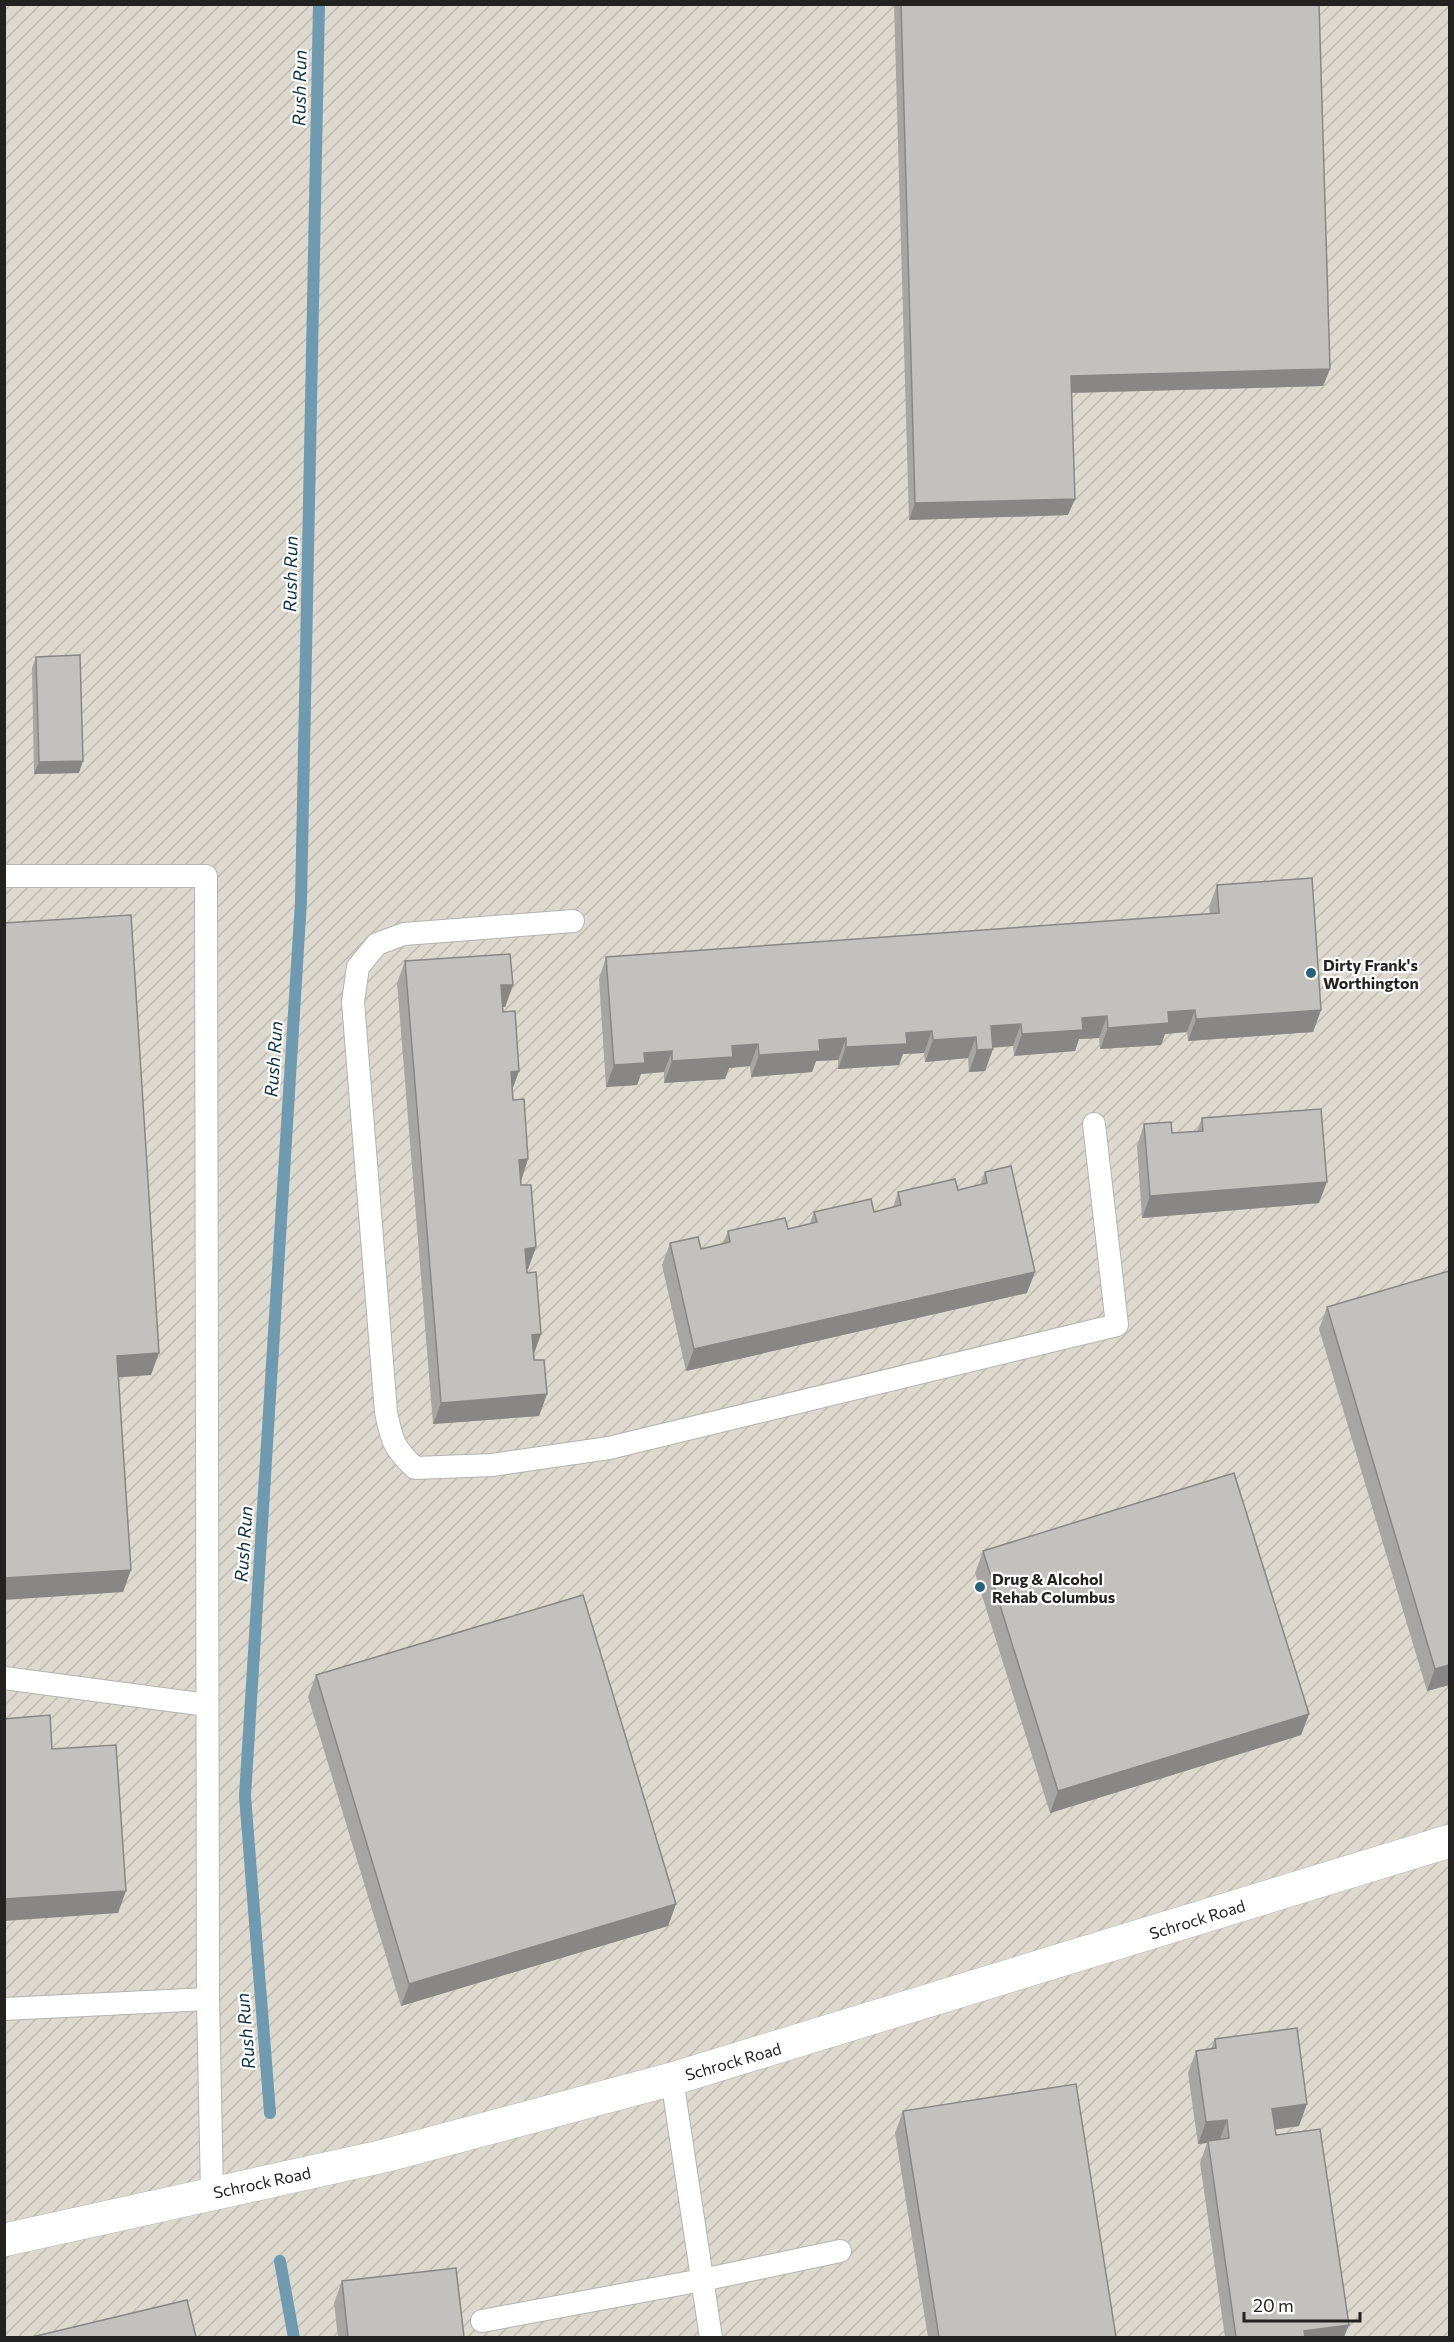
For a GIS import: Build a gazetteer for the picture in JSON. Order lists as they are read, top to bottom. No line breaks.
{"streets":{"street":["Schrock Road"]},"water":["Rush Run"],"places":["Dirty Frank's Worthington","Drug & Alcohol Rehab Columbus"],"scale_bar":"20 m"}
